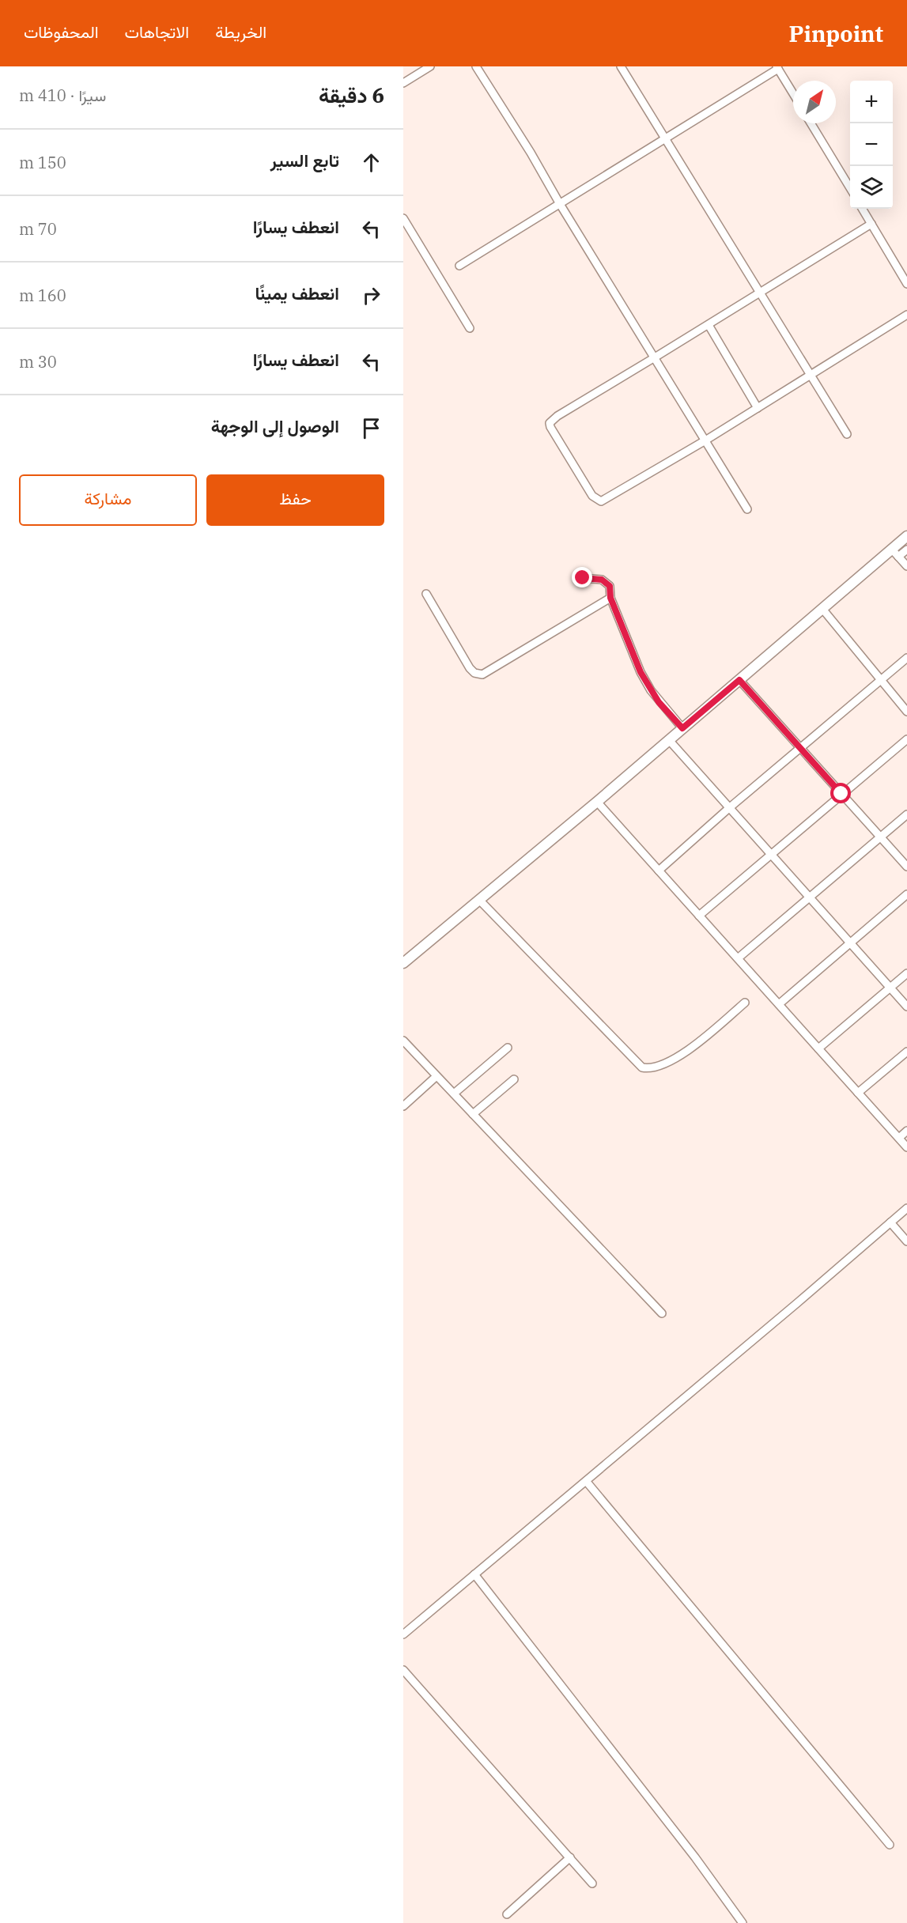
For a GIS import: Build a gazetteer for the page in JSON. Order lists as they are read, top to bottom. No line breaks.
{"north":"top right","page":{"header":"Pinpoint","nav":["الخريطة","الاتجاهات","المحفوظات"],"heading":["6 دقيقة","سيرًا · 410 m"],"map_buttons":["+","−"],"list":[["تابع السير","150 m"],["انعطف يسارًا","70 m"],["انعطف يمينًا","160 m"],["انعطف يسارًا","30 m"],"الوصول إلى الوجهة"],"buttons":["حفظ","مشاركة"]}}
